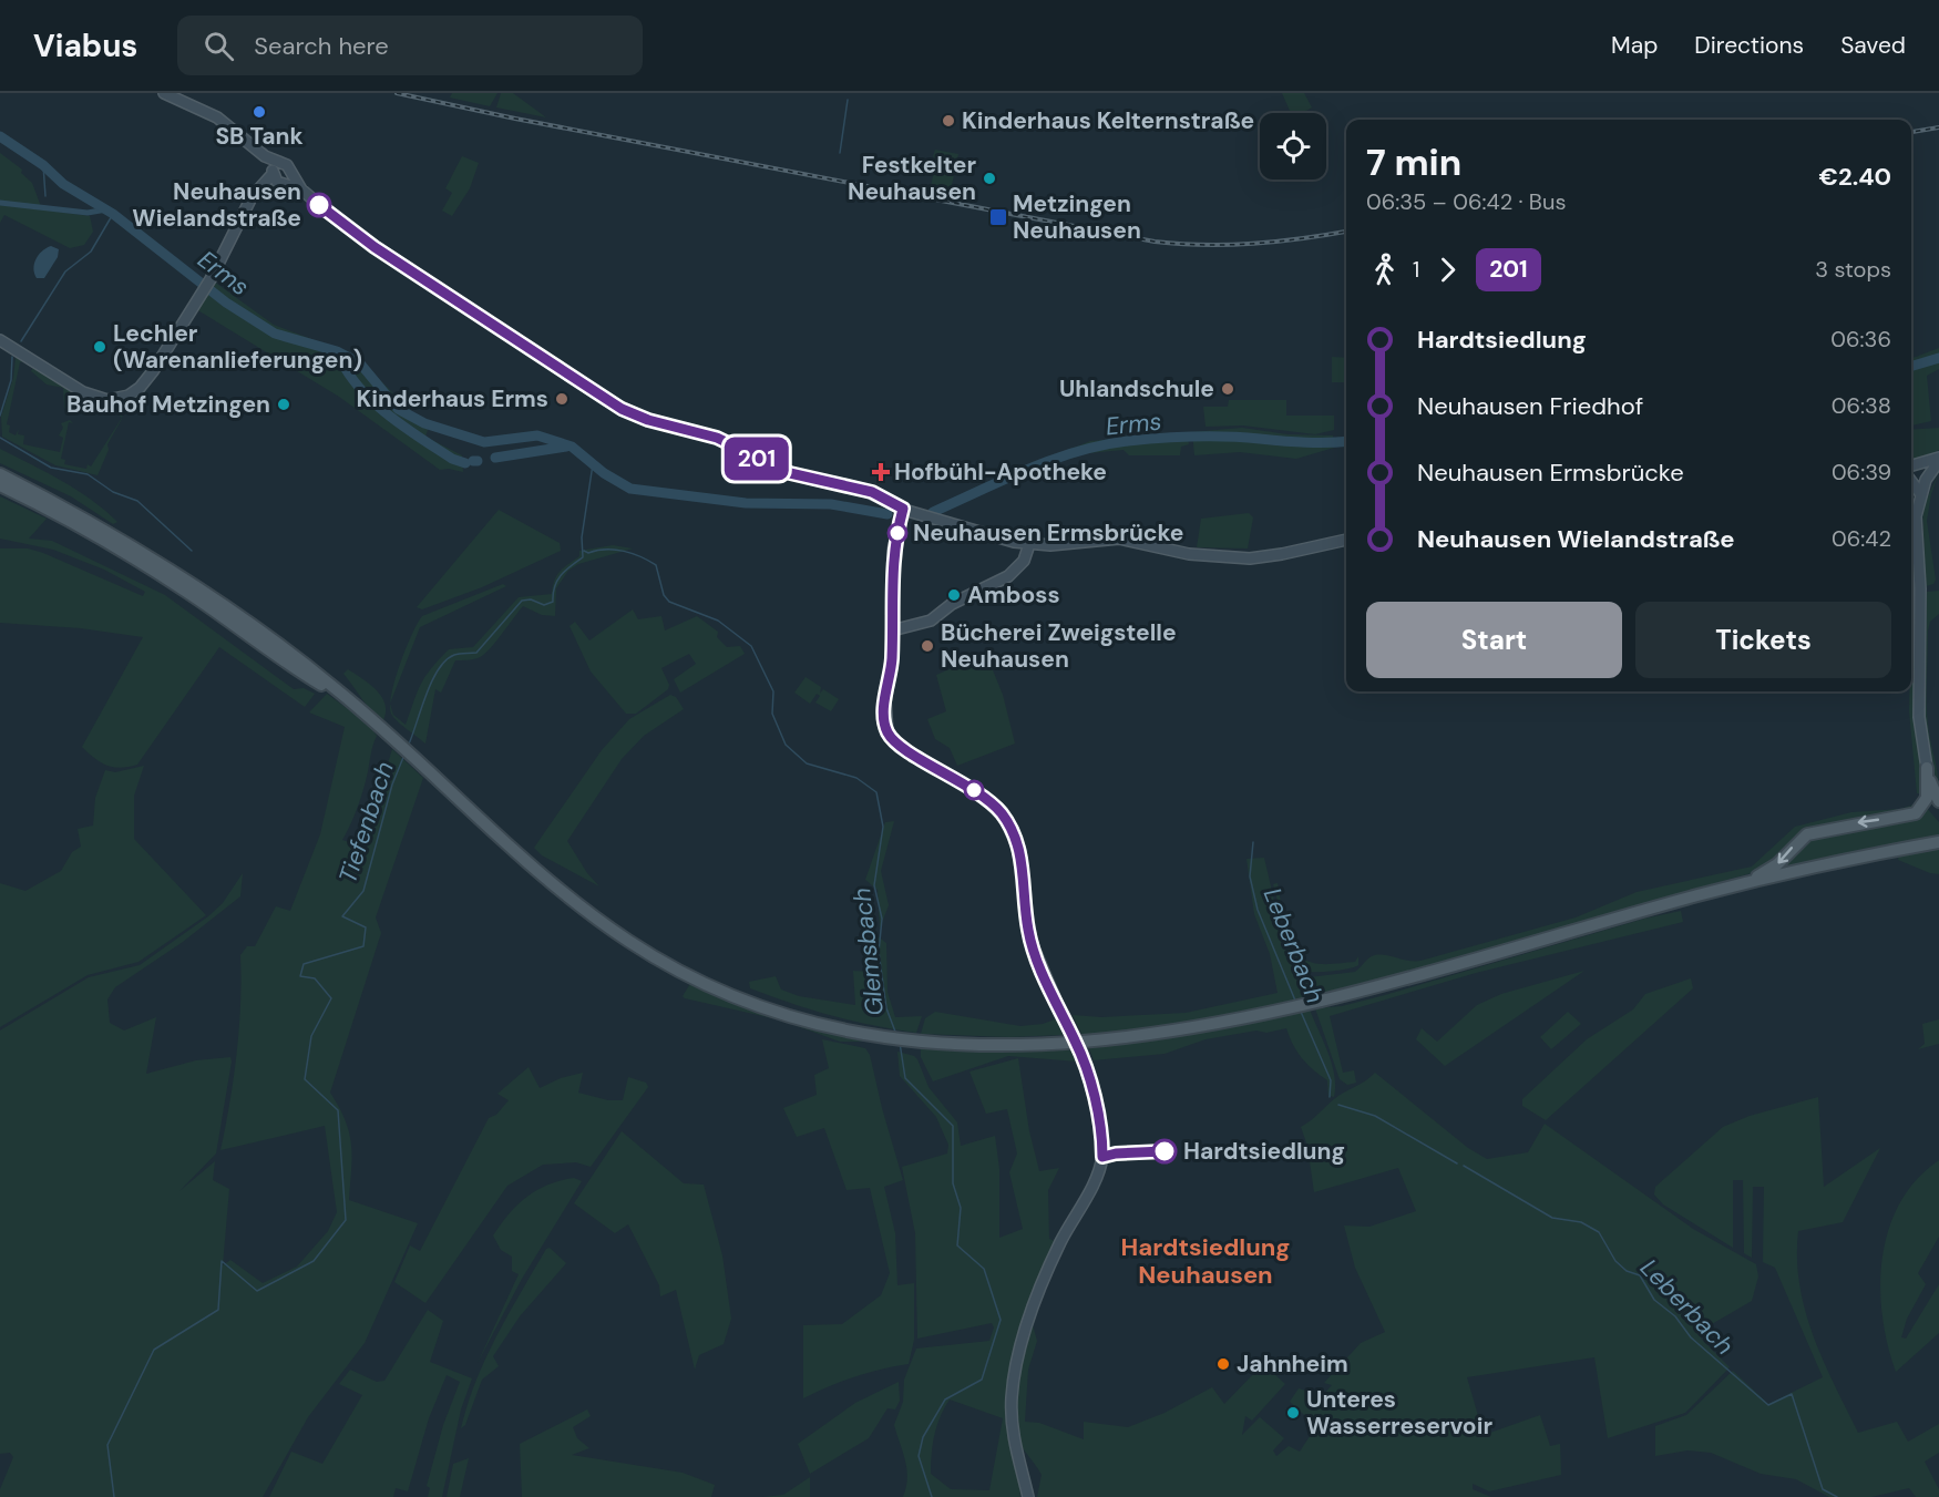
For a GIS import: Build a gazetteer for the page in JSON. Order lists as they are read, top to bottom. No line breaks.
{"districts":["Hardtsiedlung Neuhausen"],"water":["Erms","Tiefenbach","Leberbach","Glemsbach"],"places":{"other":["SB Tank","Kinderhaus Kelternstraße","Festkelter Neuhausen","Neuhausen Wielandstraße","Lechler (Warenanlieferungen)","Uhlandschule","Kinderhaus Erms","Bauhof Metzingen","Neuhausen Ermsbrücke","Amboss","Bücherei Zweigstelle Neuhausen","Hardtsiedlung","Jahnheim","Unteres Wasserreservoir"],"transit":["Metzingen Neuhausen"],"health":["Hofbühl-Apotheke"]},"lines":["bus line 201"],"page":{"header":"Viabus","search":"Search here","nav":["Map","Directions","Saved"],"on_map":"201","heading":["7 min","06:35 – 06:42 · Bus","€2.40"],"legs":["1","201","3 stops"],"list":[{"name":"Hardtsiedlung","value":"06:36"},{"name":"Neuhausen Friedhof","value":"06:38"},{"name":"Neuhausen Ermsbrücke","value":"06:39"},{"name":"Neuhausen Wielandstraße","value":"06:42"}],"buttons":["Start","Tickets"]}}
